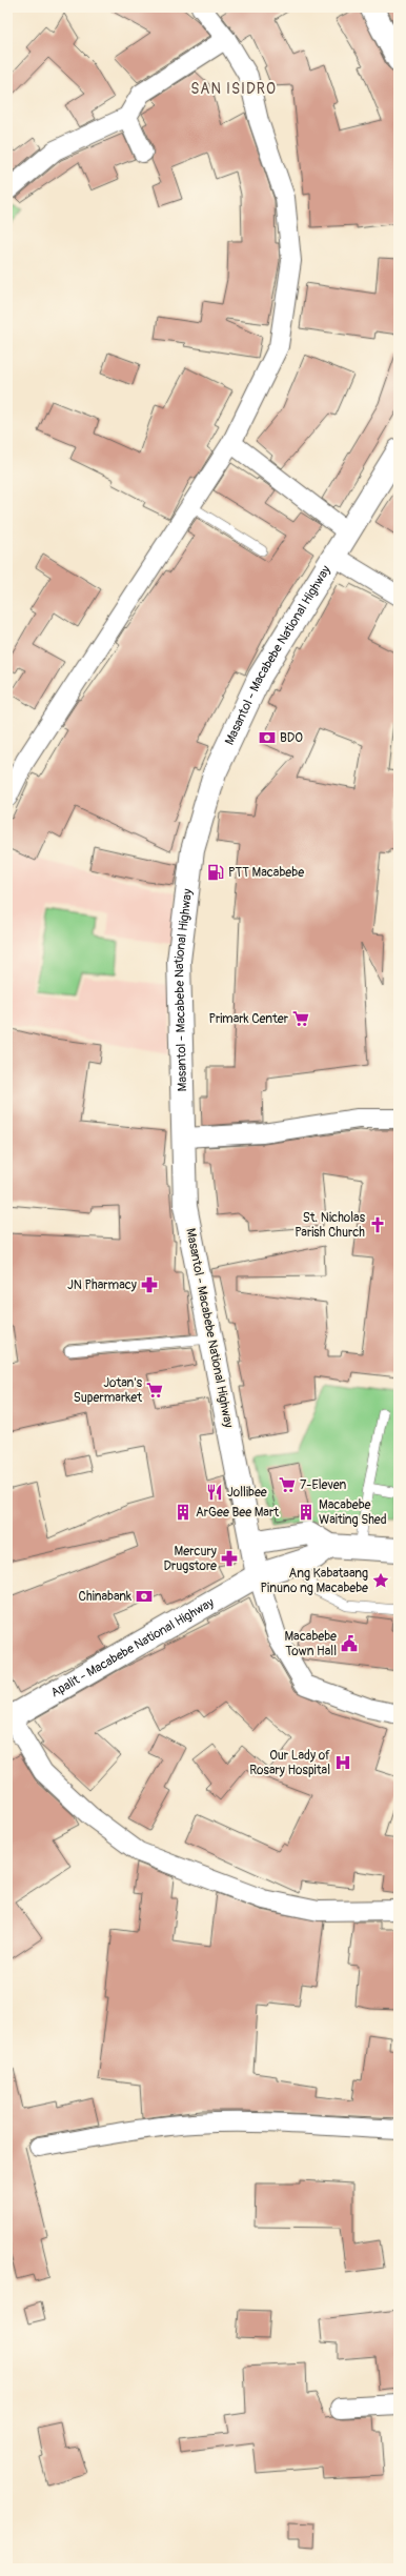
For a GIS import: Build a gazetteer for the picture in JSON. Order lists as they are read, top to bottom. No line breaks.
{"streets":{"main road":["Masantol - Macabebe National Highway","Apalit - Macabebe National Highway"]},"crossings":[["Masantol - Macabebe National Highway","Apalit - Macabebe National Highway"]],"districts":["SAN ISIDRO"],"places":{"bank":["BDO","Chinabank"],"fuel station":["PTT Macabebe"],"supermarket":["Primark Center","Jotan's Supermarket","7-Eleven"],"church":["St. Nicholas Parish Church"],"pharmacy":["JN Pharmacy","Mercury Drugstore"],"restaurant":["Jollibee"],"building":["ArGee Bee Mart","Macabebe Waiting Shed"],"place":["Ang Kabataang Pinuno ng Macabebe"],"public building":["Macabebe Town Hall"],"hospital":["Our Lady of Rosary Hospital"]}}
